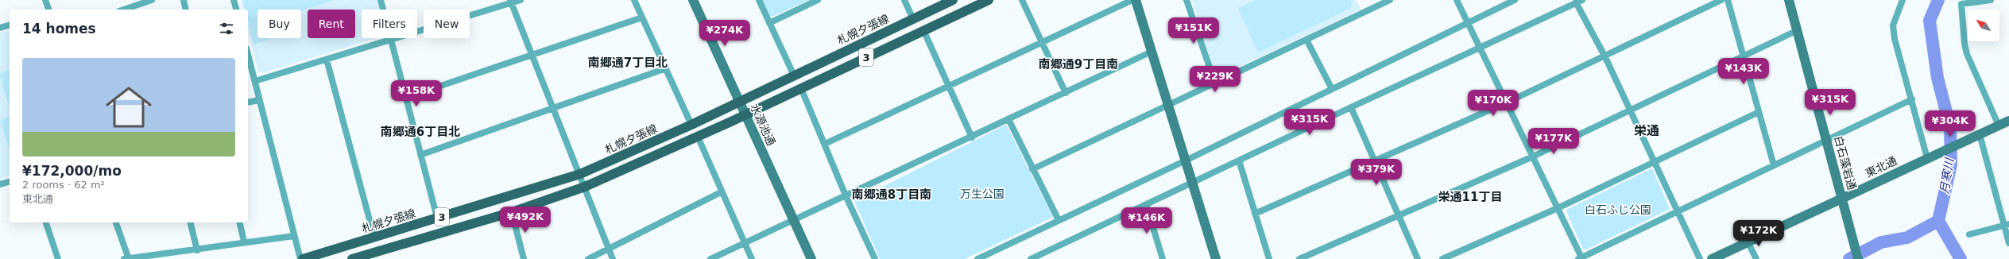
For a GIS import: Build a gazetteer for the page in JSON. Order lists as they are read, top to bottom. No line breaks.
{"streets":{"main road":["札幌夕張線","3"],"street":["水源池通","白石藻岩通","東北通"]},"crossings":[["札幌夕張線","水源池通"],["3","水源池通"],["白石藻岩通","東北通"]],"districts":["南郷通7丁目北","南郷通9丁目南","栄通","南郷通6丁目北","南郷通8丁目南","栄通11丁目"],"water":["月寒川"],"parks":["万生公園","白石ふじ公園"],"north":"top left","page":{"chip":["Buy","Rent","Filters","New"],"heading":"14 homes","price":["¥151K","¥274K","¥143K","¥229K","¥158K","¥315K","¥170K","¥315K","¥304K","¥177K","¥379K","¥492K","¥146K","¥172K"],"list":[{"name":"¥172,000/mo","note":"2 rooms · 62 m² · 東北通"}]}}
